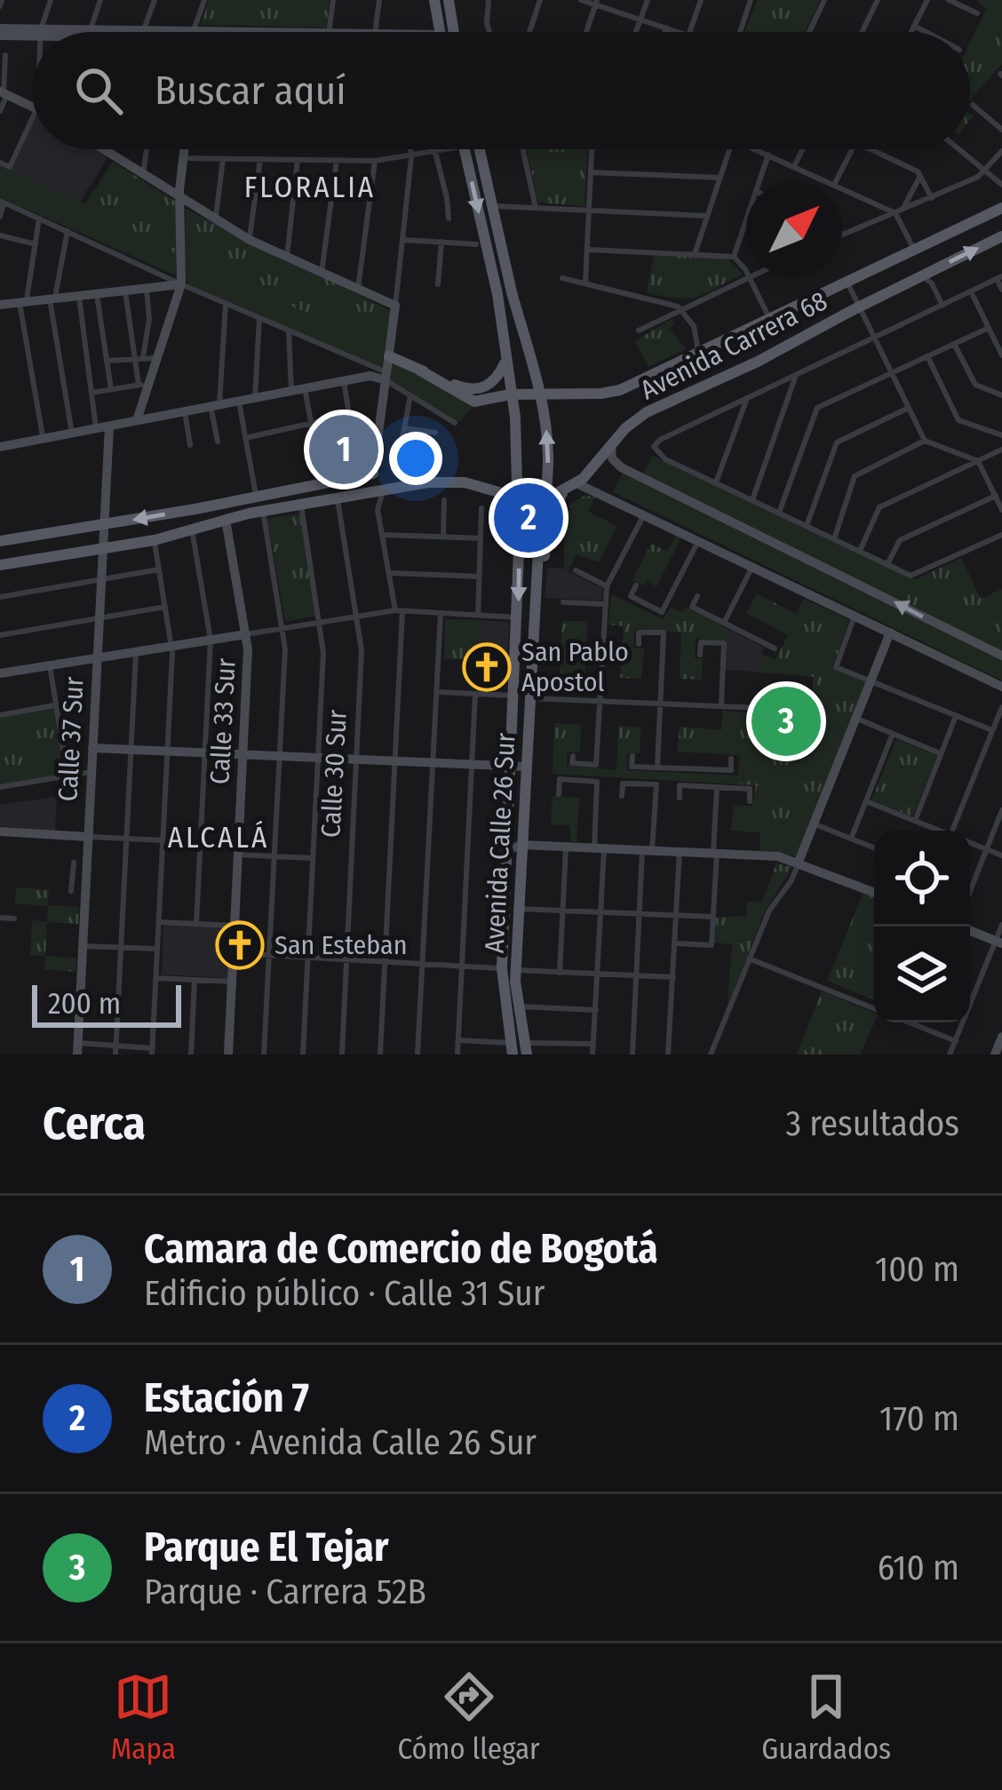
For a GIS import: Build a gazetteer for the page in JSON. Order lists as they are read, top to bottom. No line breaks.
{"streets":{"main road":["Avenida Carrera 68","Avenida Calle 26 Sur"],"street":["Calle 33 Sur","Calle 37 Sur","Calle 30 Sur"]},"crossings":[["Avenida Carrera 68","Calle 33 Sur"],["Avenida Carrera 68","Calle 37 Sur"],["Avenida Carrera 68","Calle 30 Sur"]],"districts":["FLORALIA","ALCALÁ"],"places":{"church":["San Pablo Apostol","San Esteban"]},"scale_bar":"200 m","north":"top right","page":{"search":"Buscar aquí","pins":["1","2","3"],"scale":"200 m","heading":["Cerca","3 resultados"],"list":[{"mark":"1","name":"Camara de Comercio de Bogotá","note":"Edificio público · Calle 31 Sur","value":"100 m"},{"mark":"2","name":"Estación 7","note":"Metro · Avenida Calle 26 Sur","value":"170 m"},{"mark":"3","name":"Parque El Tejar","note":"Parque · Carrera 52B","value":"610 m"}],"nav":["Mapa","Cómo llegar","Guardados"]}}
